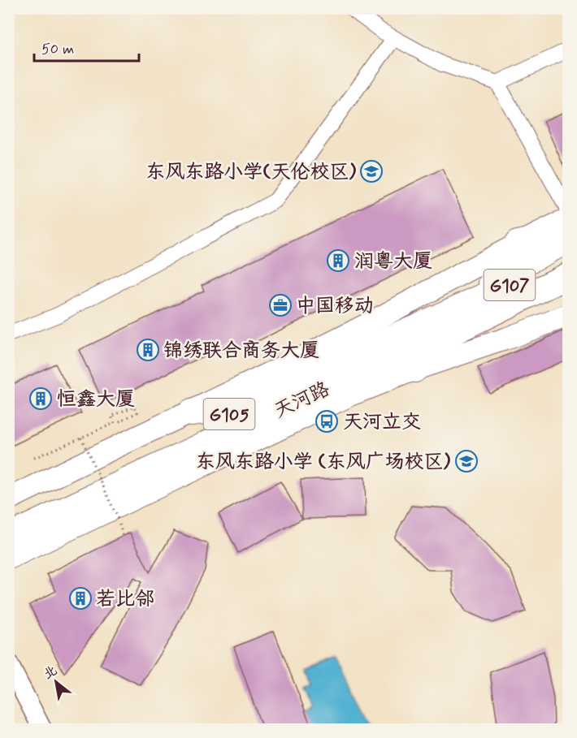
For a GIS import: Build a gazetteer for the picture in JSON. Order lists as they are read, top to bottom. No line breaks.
{"streets":{"highway":["G107","天河路","G105"]},"crossings":[["天河路","G105"]],"places":{"school or university":["东风东路小学(天伦校区)","东风东路小学 (东风广场校区)"],"building":["润粤大厦","锦绣联合商务大厦","恒鑫大厦","若比邻"],"office":["中国移动"],"bus stop":["天河立交"]},"scale_bar":"50 m","north":"top left"}
